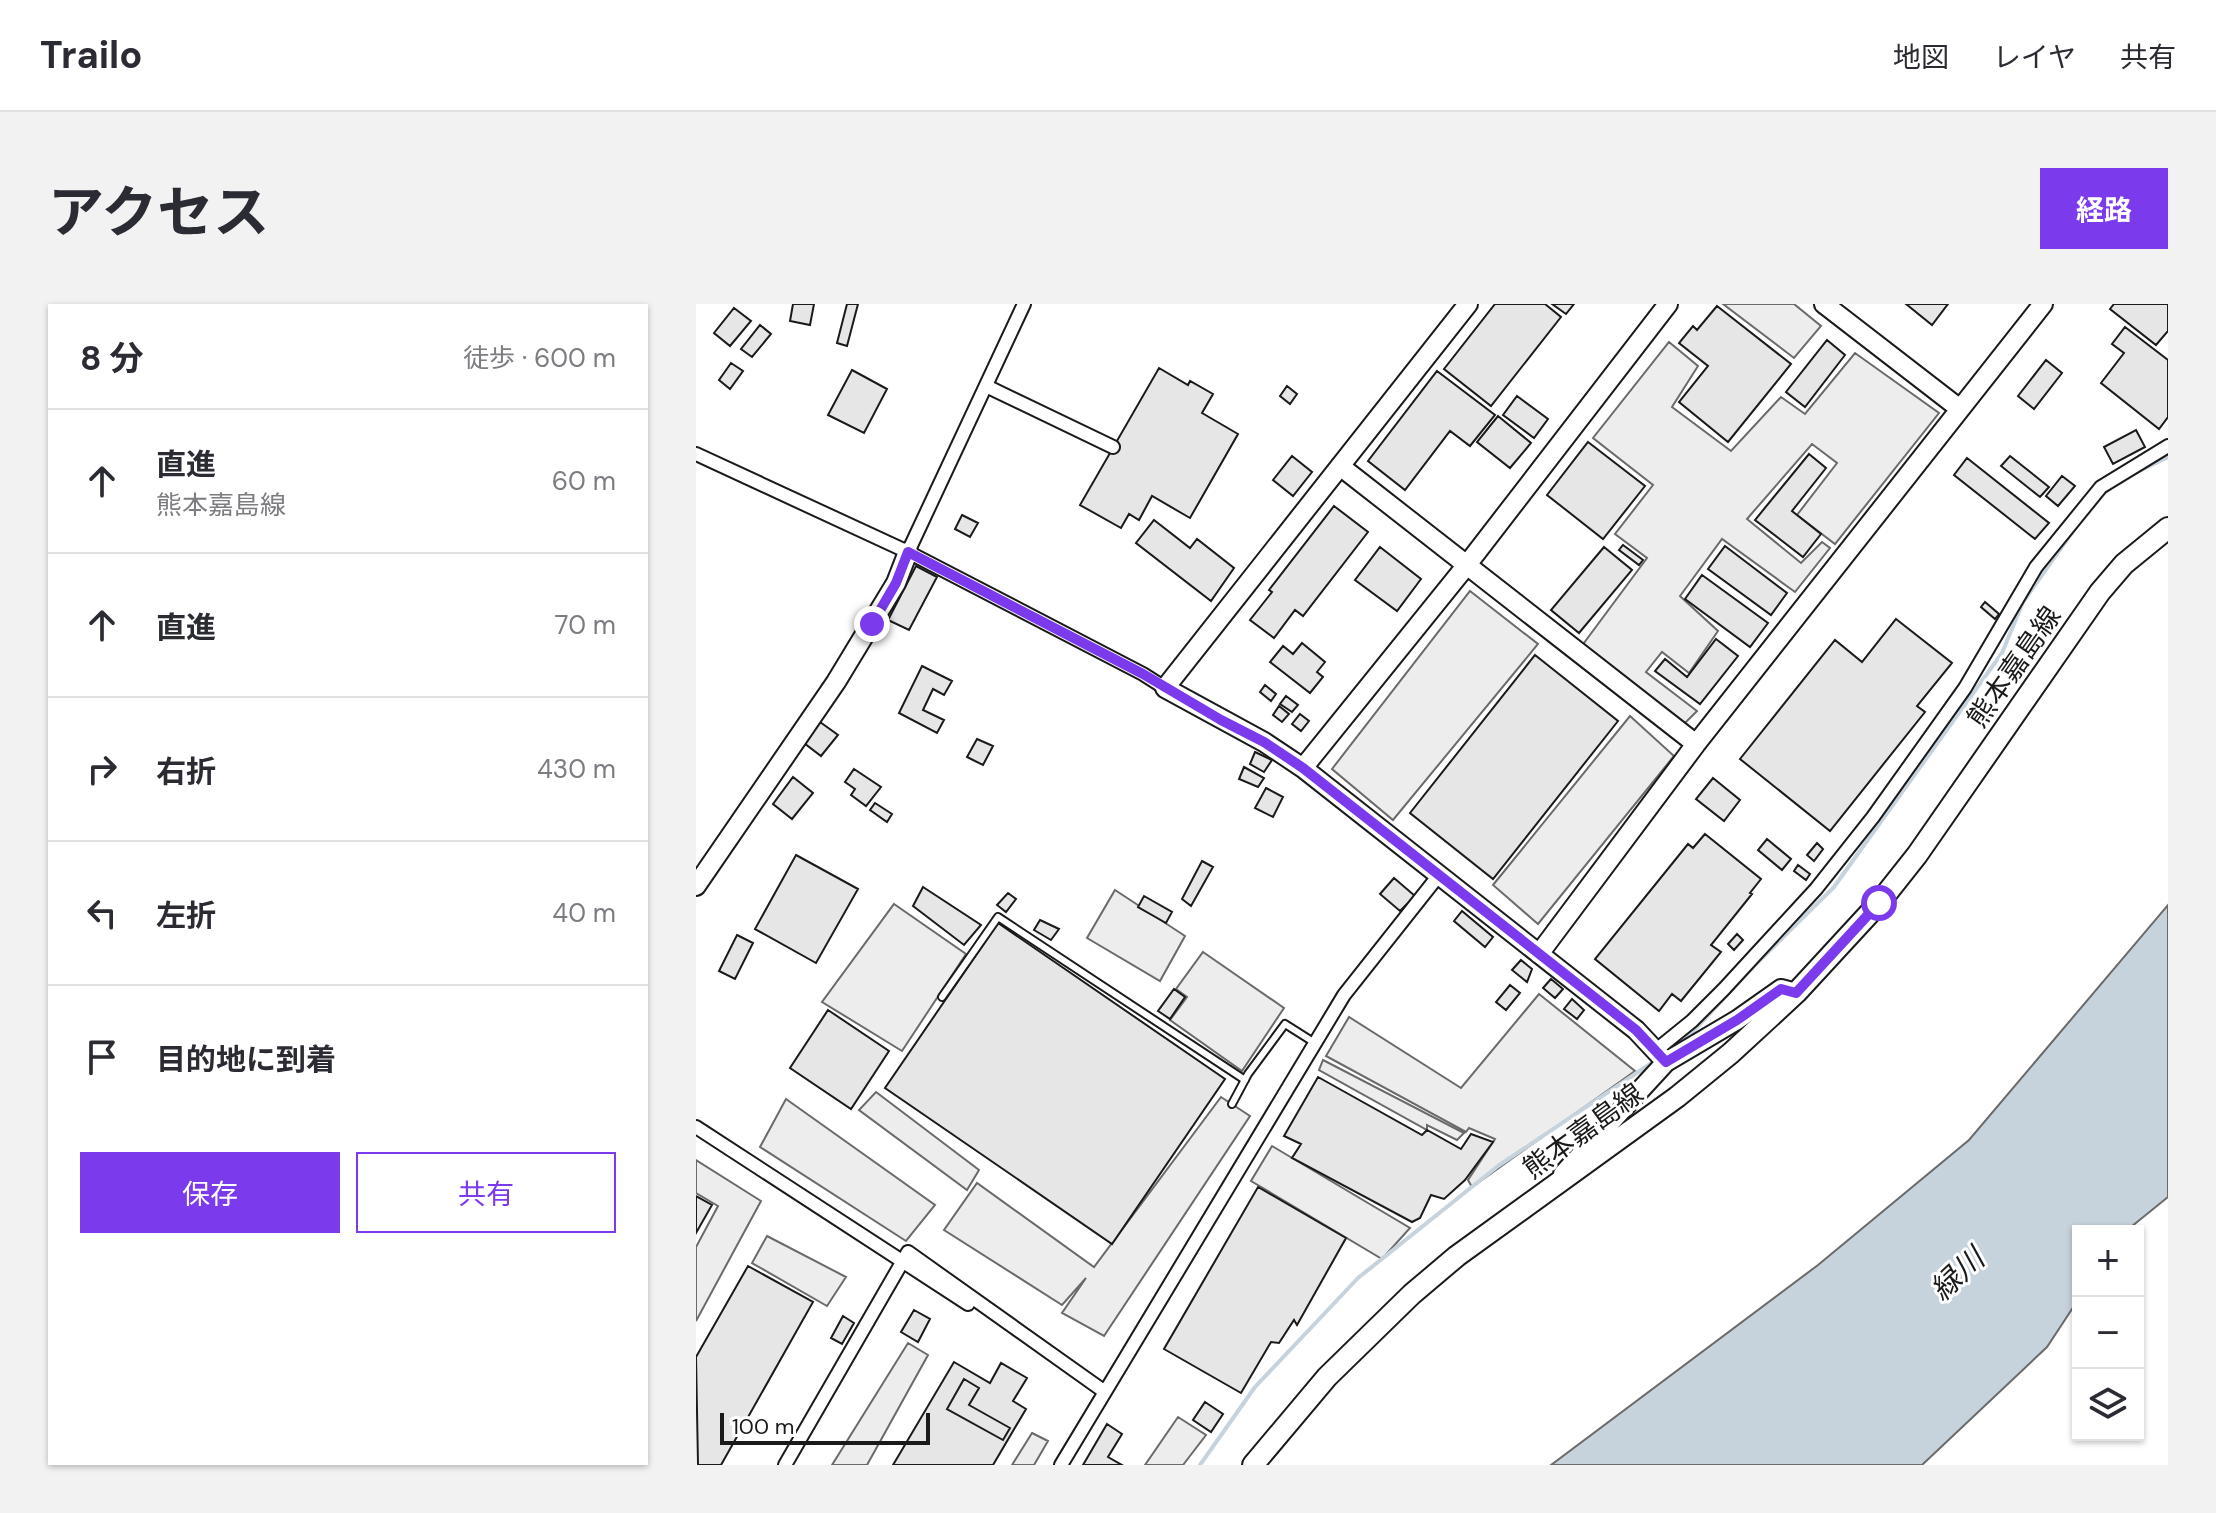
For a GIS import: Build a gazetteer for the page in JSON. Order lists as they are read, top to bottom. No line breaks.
{"streets":{"main road":["熊本嘉島線"]},"water":["緑川"],"scale_bar":"100 m","page":{"header":"Trailo","nav":["地図","レイヤ","共有"],"title":"アクセス","buttons":["経路",["保存","共有"]],"heading":["8 分","徒歩 · 600 m"],"list":[["直進","熊本嘉島線","60 m"],["直進","70 m"],["右折","430 m"],["左折","40 m"],"目的地に到着"],"map_buttons":["+","−"],"scale":"100 m"}}
